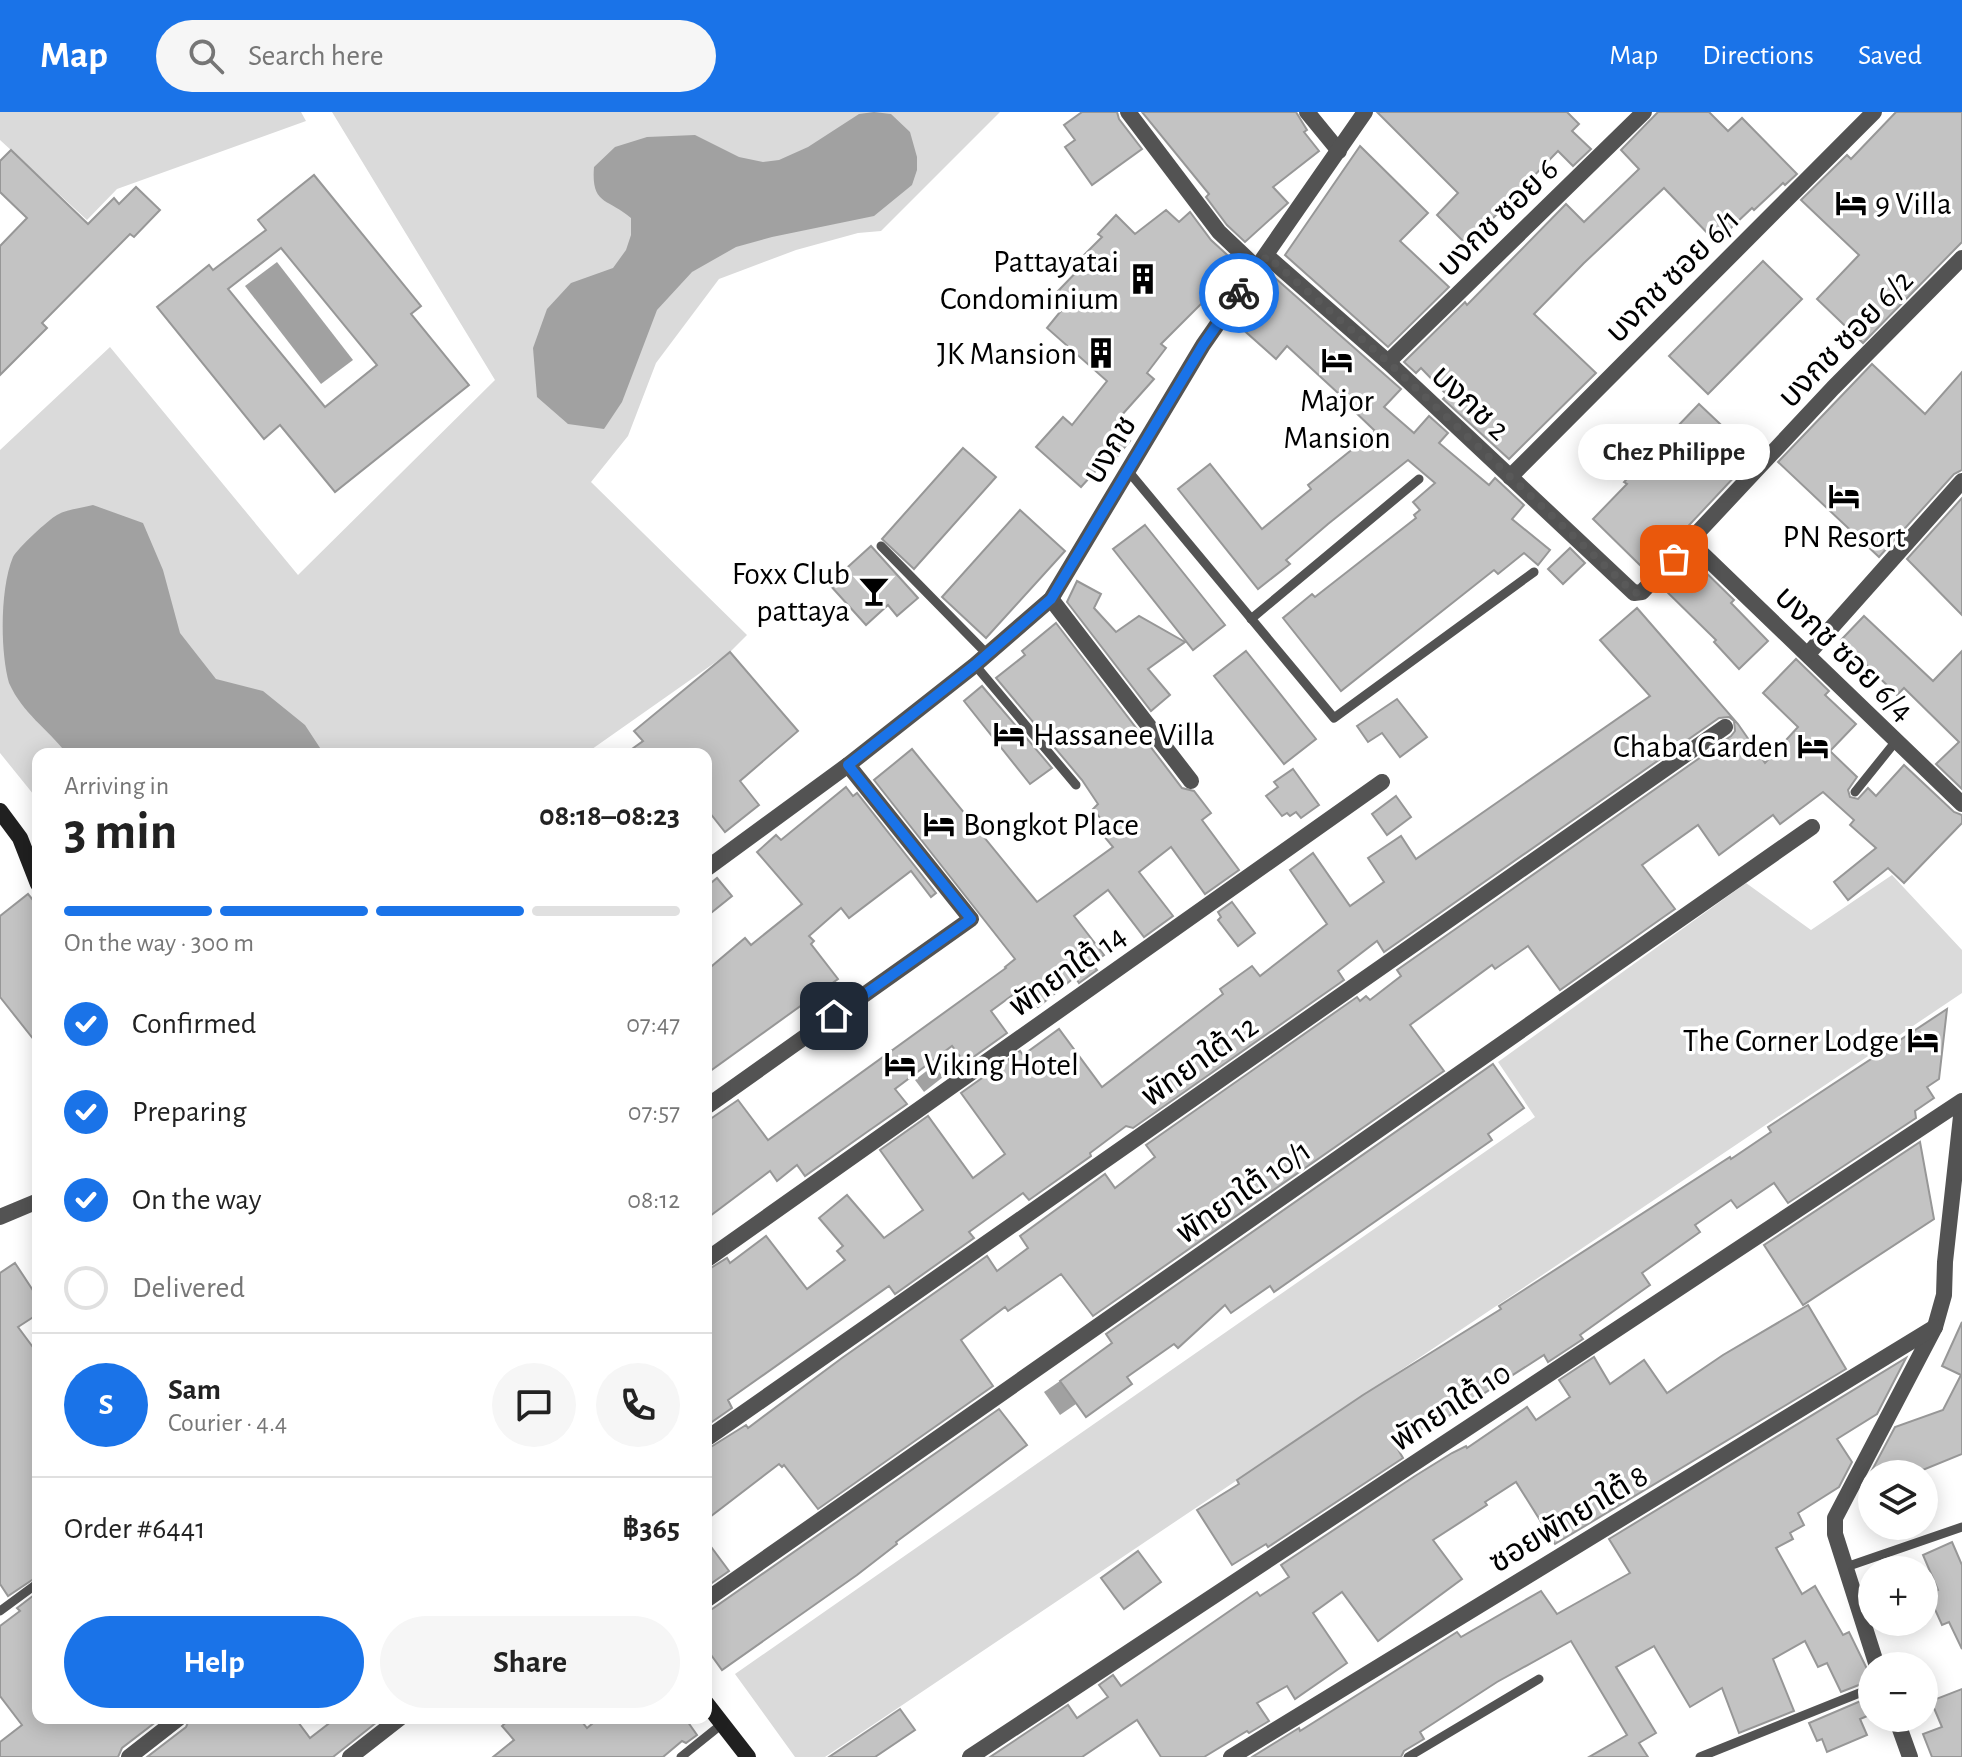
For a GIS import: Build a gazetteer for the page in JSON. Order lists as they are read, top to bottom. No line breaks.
{"streets":{"street":["บงกช ซอย 6","บงกช ซอย 6/1","บงกช ซอย 6/2","บงกช 2","บงกช","บงกช ซอย 6/4","พัทยาใต้ 14","พัทยาใต้ 12","พัทยาใต้ 10/1","พัทยาใต้ 10","ซอยพัทยาใต้ 8"]},"crossings":[["บงกช ซอย 6","บงกช 2"],["บงกช ซอย 6/1","บงกช 2"],["บงกช ซอย 6/2","บงกช 2"],["บงกช ซอย 6/2","บงกช ซอย 6/4"],["บงกช 2","บงกช"]],"places":{"hotel":["9 Villa","Major Mansion","PN Resort","Hassanee Villa","Chaba Garden","Bongkot Place","The Corner Lodge","Viking Hotel"],"building":["Pattayatai Condominium","JK Mansion"],"other":["Chez Philippe"],"bar":["Foxx Club pattaya"]},"page":{"header":"Map","search":"Search here","nav":["Map","Directions","Saved"],"bubble":"Chez Philippe","heading":["3 min","Arriving in","08:18–08:23"],"panel":["Sam","Courier · 4.4","Order #6441","฿365"],"bar":"On the way · 300 m","list":[["Confirmed","07:47"],["Preparing","07:57"],["On the way","08:12"],"Delivered"],"round":"S","map_buttons":["+","−"],"buttons":["Help","Share"]}}
